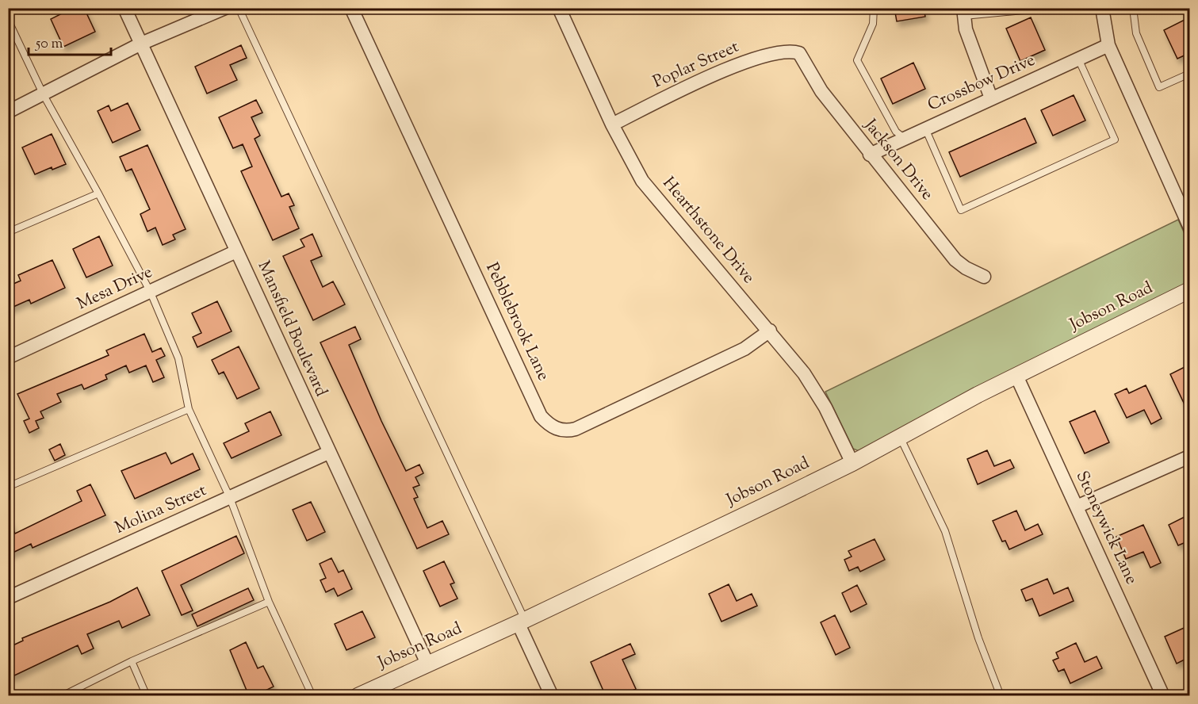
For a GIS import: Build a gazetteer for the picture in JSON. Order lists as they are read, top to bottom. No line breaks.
{"streets":{"street":["Poplar Street","Crossbow Drive","Jackson Drive","Hearthstone Drive","Mesa Drive","Jobson Road","Pebblebrook Lane","Mansfield Boulevard","Molina Street","Stoneywick Lane"]},"crossings":[["Poplar Street","Jackson Drive"],["Poplar Street","Hearthstone Drive"],["Crossbow Drive","Jackson Drive"],["Hearthstone Drive","Jobson Road"],["Hearthstone Drive","Pebblebrook Lane"],["Mesa Drive","Mansfield Boulevard"],["Jobson Road","Mansfield Boulevard"],["Jobson Road","Stoneywick Lane"],["Mansfield Boulevard","Molina Street"]],"scale_bar":"50 m"}
